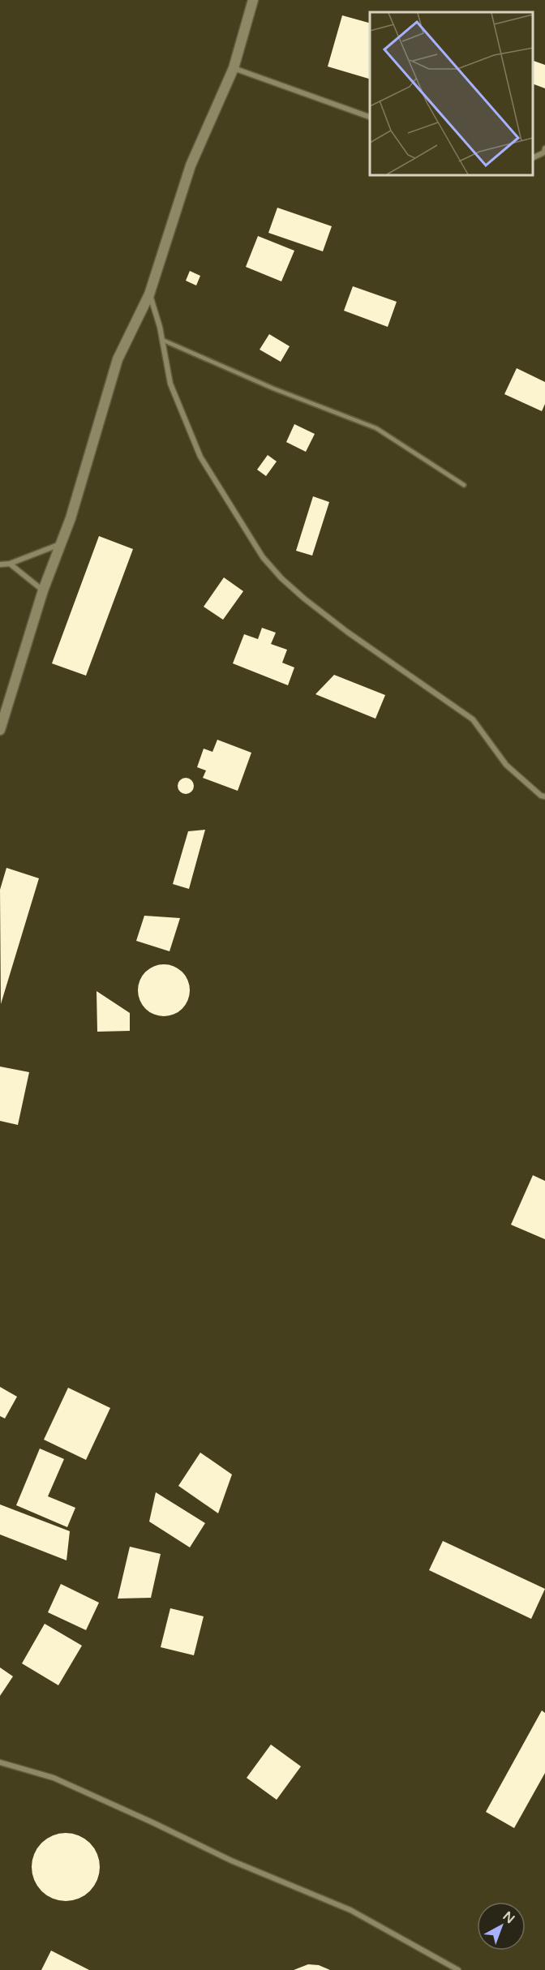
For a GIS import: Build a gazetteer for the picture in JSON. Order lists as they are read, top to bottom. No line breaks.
{"north":"top right"}
